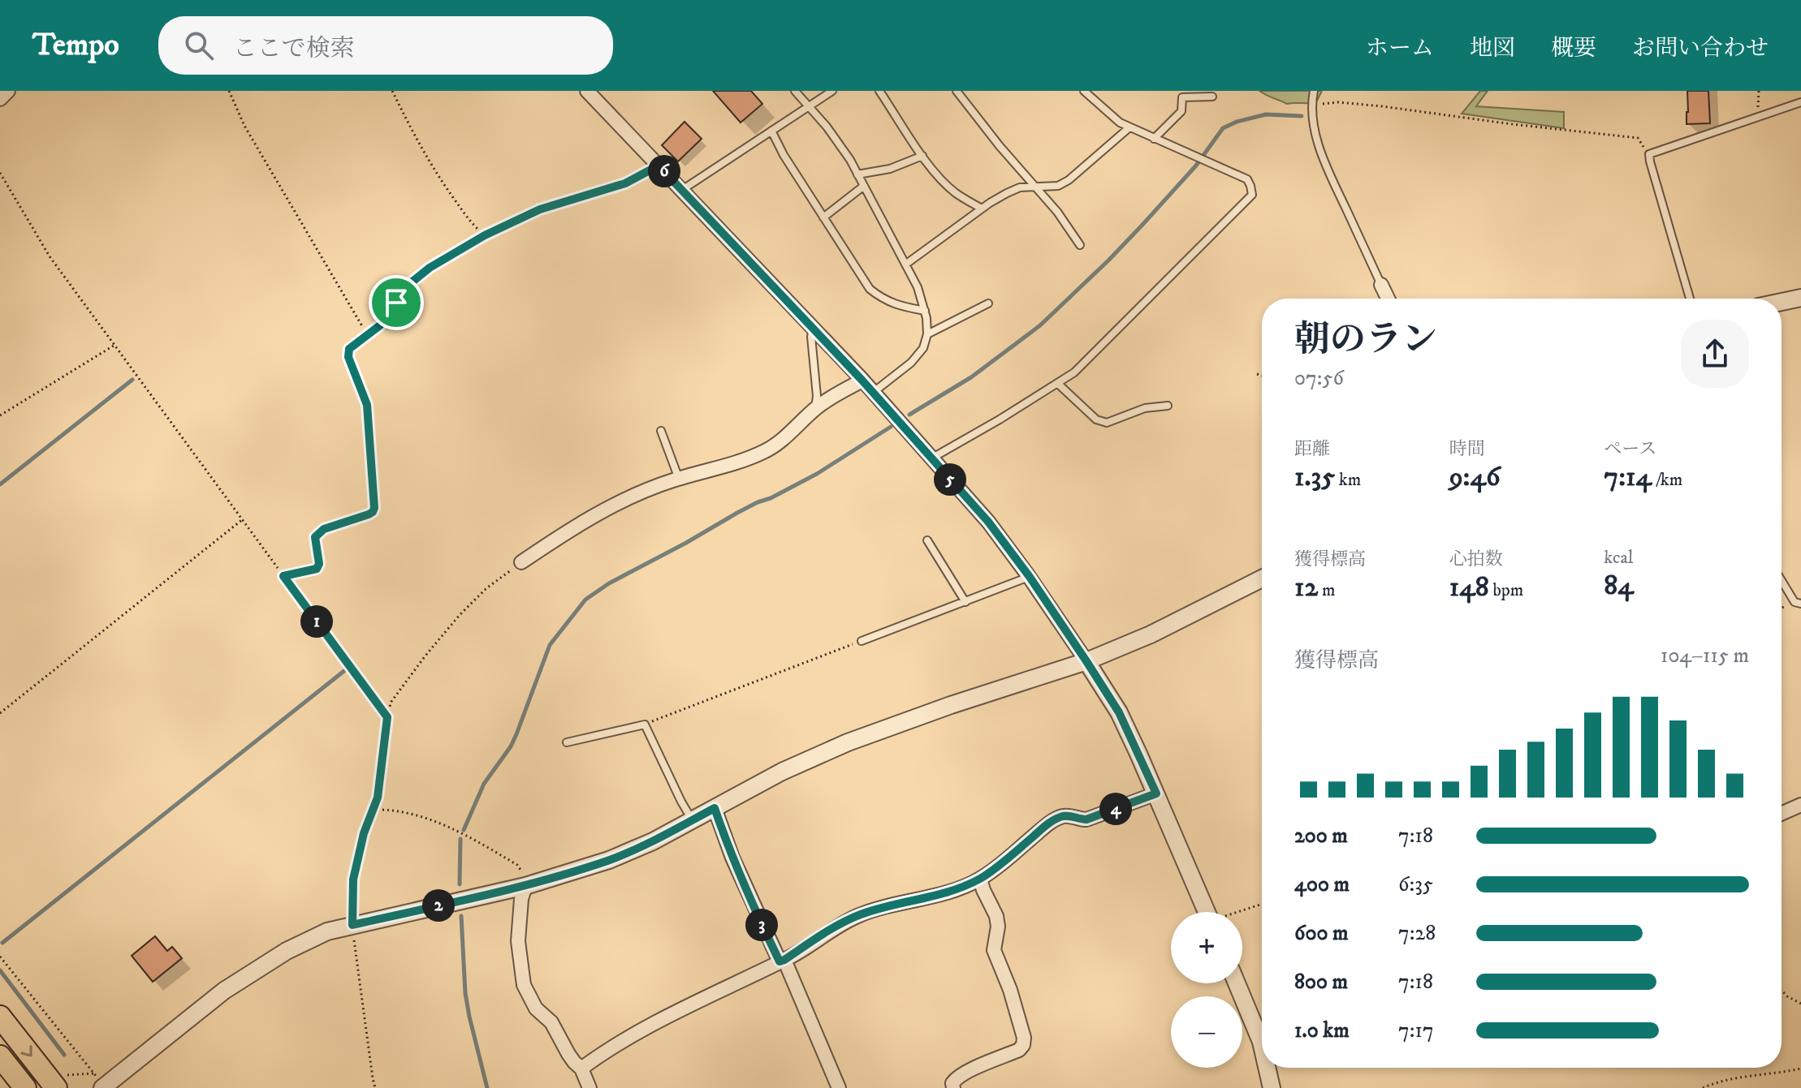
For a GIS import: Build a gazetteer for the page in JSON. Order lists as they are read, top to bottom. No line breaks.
{"page":{"header":"Tempo","search":"ここで検索","nav":["ホーム","地図","概要","お問い合わせ"],"pins":["6","5","1","4","2","3"],"heading":["朝のラン","07:56"],"stats":[["距離","1.35 km"],["時間","9:46"],["ペース","7:14 /km"],["獲得標高","12 m"],["心拍数","148 bpm"],["kcal","84"]],"chart":["獲得標高","104–115 m"],"list":[{"name":"200 m","note":"7:18"},{"name":"400 m","note":"6:35"},{"name":"600 m","note":"7:28"},{"name":"800 m","note":"7:18"},{"name":"1.0 km","note":"7:17"}],"map_buttons":["+","−"]}}
